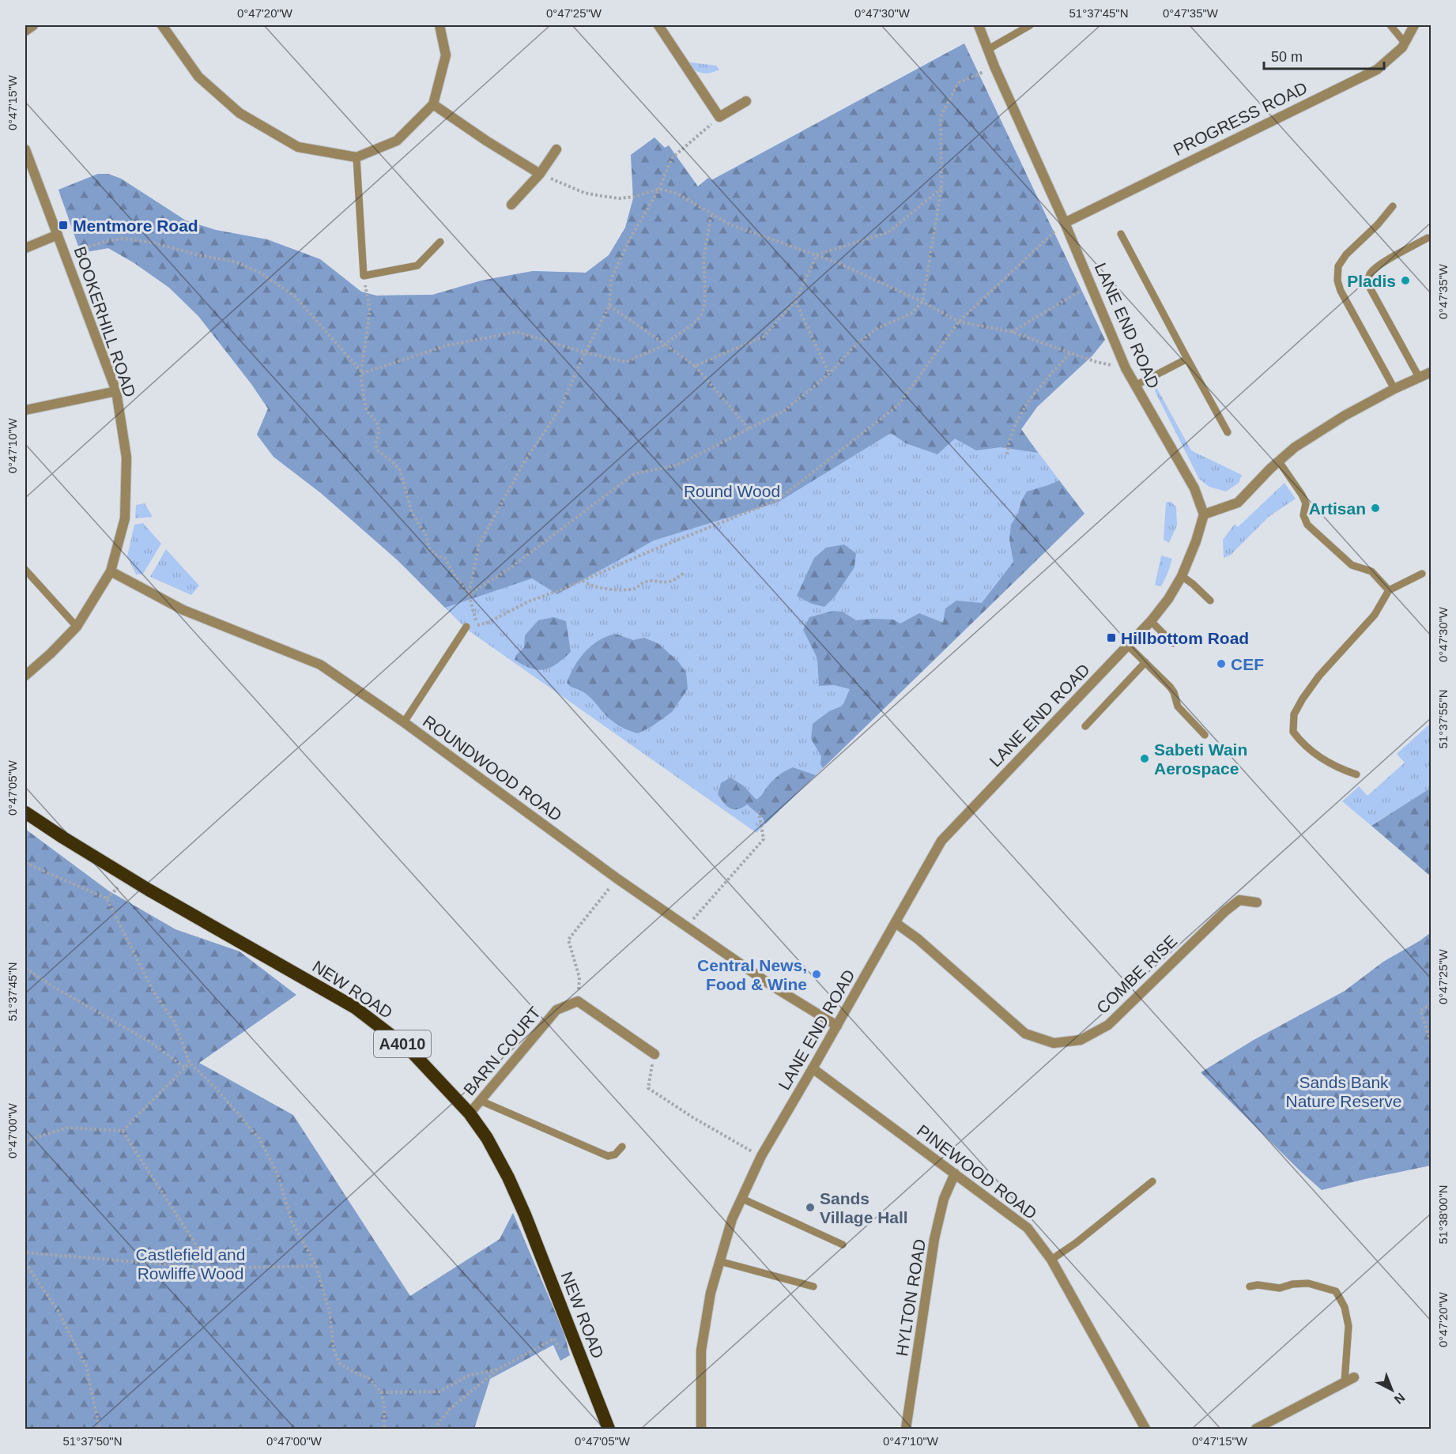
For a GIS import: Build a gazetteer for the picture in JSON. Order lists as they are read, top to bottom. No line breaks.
{"streets":{"highway":["NEW ROAD","A4010"],"street":["PROGRESS ROAD","BOOKERHILL ROAD","LANE END ROAD","ROUNDWOOD ROAD","COMBE RISE","BARN COURT","PINEWOOD ROAD","HYLTON ROAD"]},"crossings":[["PROGRESS ROAD","LANE END ROAD"],["BOOKERHILL ROAD","ROUNDWOOD ROAD"],["LANE END ROAD","ROUNDWOOD ROAD"],["LANE END ROAD","COMBE RISE"],["LANE END ROAD","PINEWOOD ROAD"],["NEW ROAD","BARN COURT"],["PINEWOOD ROAD","HYLTON ROAD"]],"parks":["Round Wood","Sands Bank Nature Reserve","Castlefield and Rowliffe Wood"],"places":{"transit":["Mentmore Road","Hillbottom Road"],"other":["Pladis","Artisan","CEF","Sabeti Wain Aerospace","Central News, Food & Wine","Sands Village Hall"]},"scale_bar":"50 m","north":"bottom right","coordinates":["0°47'20\"W","0°47'25\"W","0°47'30\"W","51°37'45\"N","0°47'35\"W","0°47'15\"W","0°47'10\"W","51°37'55\"N","0°47'05\"W","0°47'00\"W","51°38'00\"N","51°37'50\"N"]}
